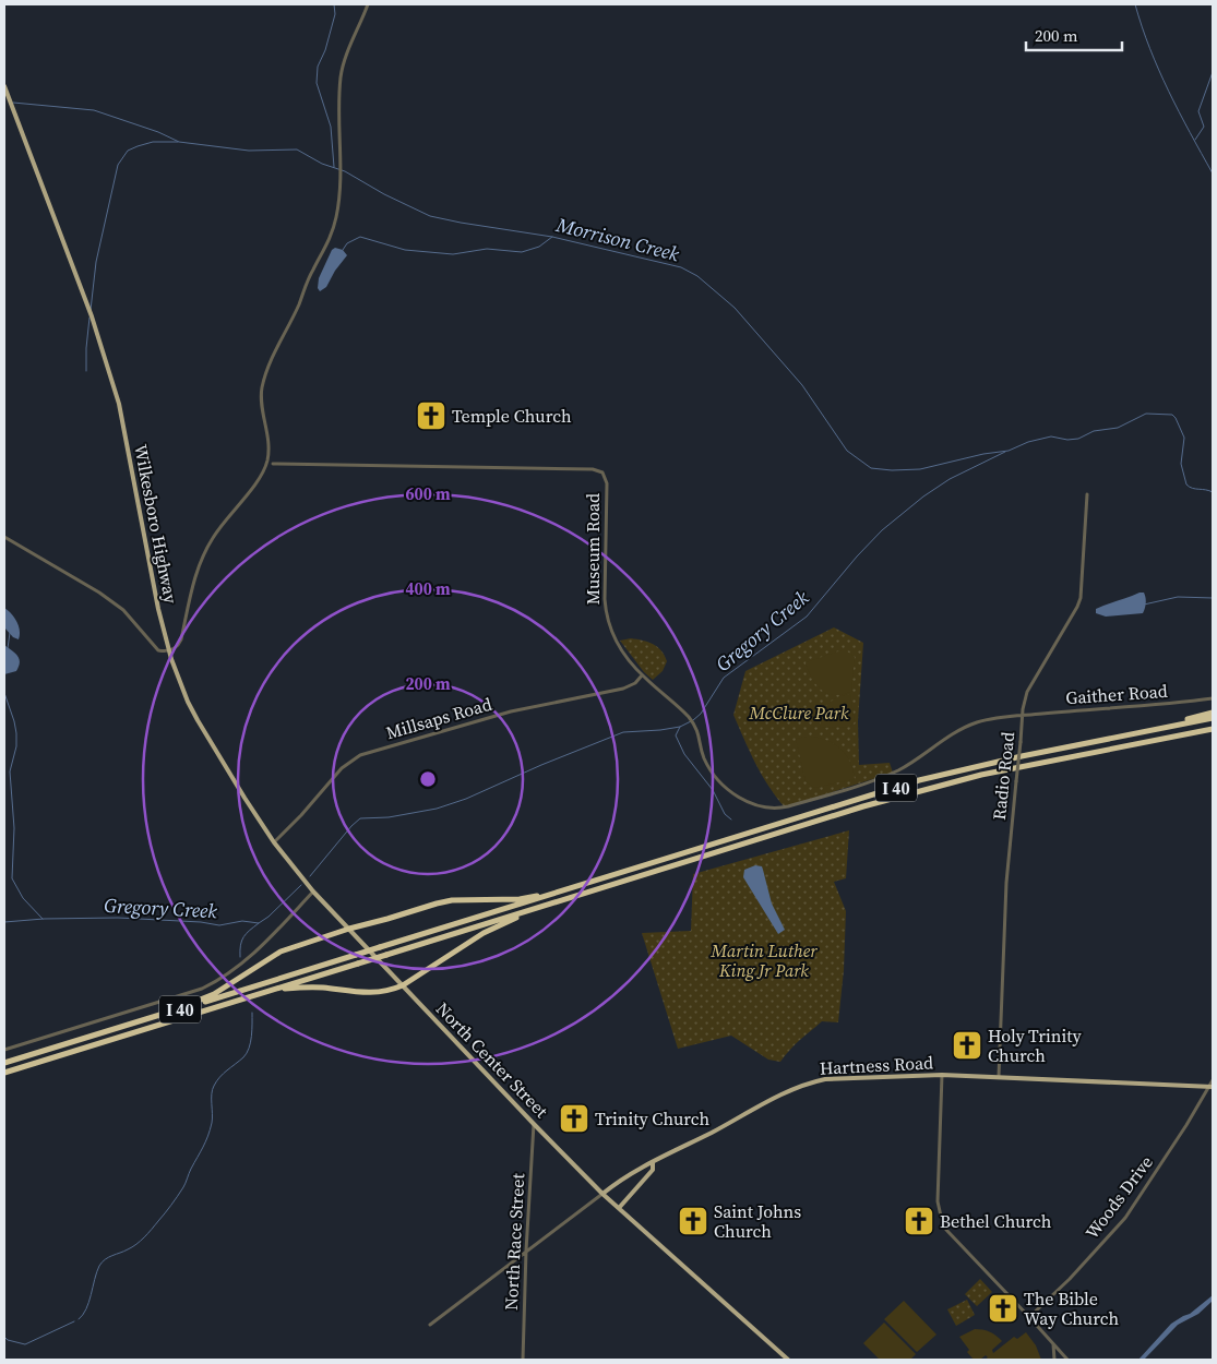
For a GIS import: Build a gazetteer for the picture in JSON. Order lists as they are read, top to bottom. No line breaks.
{"streets":{"highway":["I 40"],"main road":["Wilkesboro Highway","North Center Street","Hartness Road"],"street":["Museum Road","Gaither Road","Millsaps Road","Radio Road","Woods Drive","North Race Street"]},"crossings":[["Wilkesboro Highway","Millsaps Road"],["Wilkesboro Highway","North Center Street"],["Museum Road","Gaither Road"],["Museum Road","Millsaps Road"],["Museum Road","Radio Road"],["Gaither Road","Radio Road"],["Radio Road","Hartness Road"],["North Center Street","Hartness Road"],["North Center Street","North Race Street"],["Hartness Road","Woods Drive"]],"water":["Morrison Creek","Gregory Creek"],"parks":["McClure Park","Martin Luther King Jr Park"],"places":{"church":["Temple Church","Holy Trinity Church","Trinity Church","Saint Johns Church","Bethel Church","The Bible Way Church"]},"scale_bar":"200 m","rings":["600 m","400 m","200 m"]}
